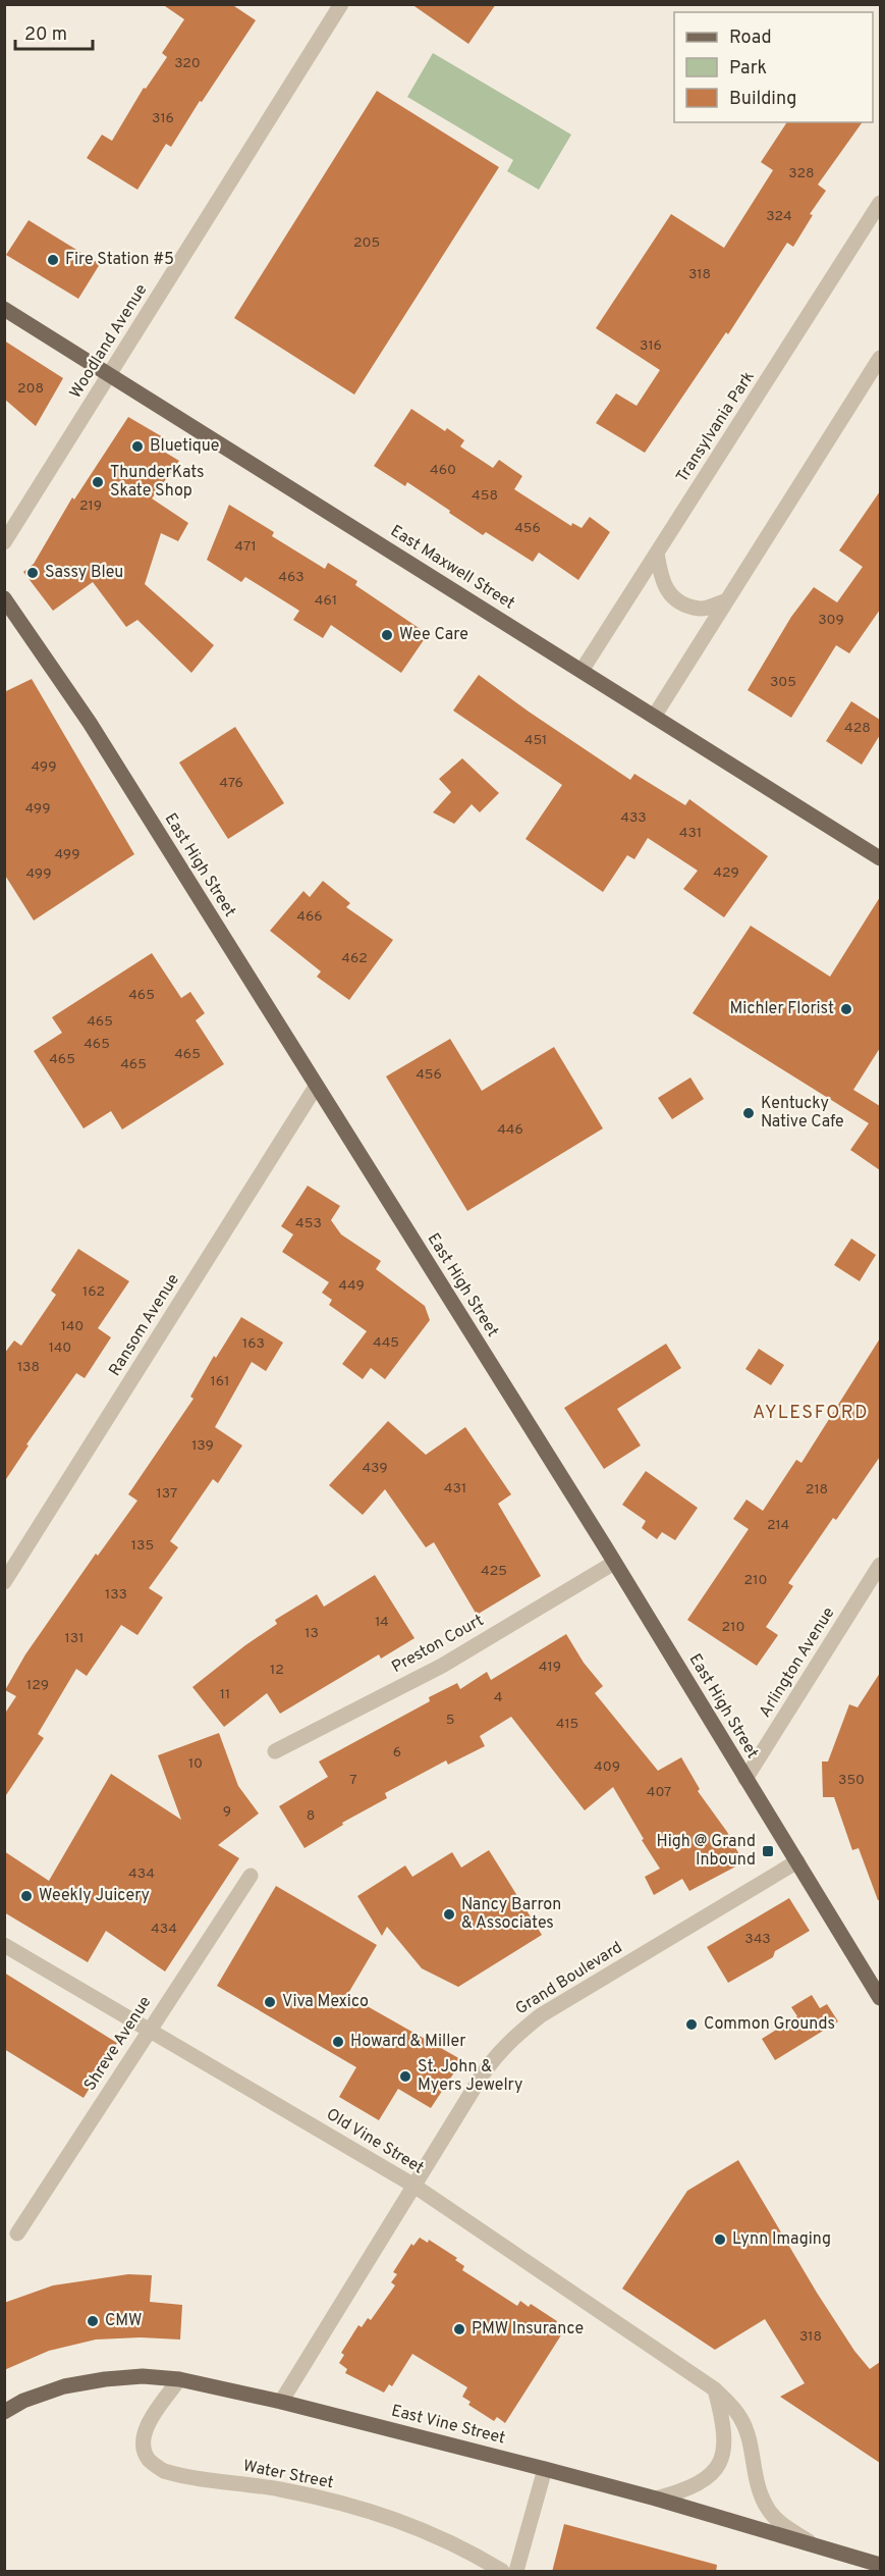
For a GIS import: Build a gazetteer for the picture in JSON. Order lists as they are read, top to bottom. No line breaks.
{"streets":{"main road":["East Maxwell Street","East High Street","East Vine Street"],"street":["Woodland Avenue","Transylvania Park","Ransom Avenue","Preston Court","Arlington Avenue","Grand Boulevard","Shreve Avenue","Old Vine Street","Water Street"]},"crossings":[["Woodland Avenue","East Maxwell Street"],["Transylvania Park","East Maxwell Street"],["East High Street","Ransom Avenue"],["East High Street","Preston Court"],["East High Street","Arlington Avenue"],["East High Street","Grand Boulevard"],["Grand Boulevard","Old Vine Street"],["Grand Boulevard","East Vine Street"],["Shreve Avenue","Old Vine Street"],["Old Vine Street","East Vine Street"],["East Vine Street","Water Street"]],"districts":["AYLESFORD"],"places":{"other":["Fire Station #5","Bluetique","ThunderKats Skate Shop","Sassy Bleu","Wee Care","Michler Florist","Kentucky Native Cafe","Weekly Juicery","Nancy Barron & Associates","Viva Mexico","Common Grounds","Howard & Miller","St. John & Myers Jewelry","Lynn Imaging","CMW","PMW Insurance"],"transit":["High @ Grand Inbound"]},"house_numbers":["320","316","328","324","205","318","316","208","460","458","219","456","471","463","461","309","305","428","451","499","476","499","433","431","499","429","499","466","462","465","465","465","465","465","465","456","446","453","449","162","140","445","163","140","138","161","139","439","431","218","137","214","135","425","210","133","14","210","13","131","419","12","129","11","4","5","415","6","10","409","7","350","407","9","8","434","434","343","318"],"legend":["Road","Park","Building"],"scale_bar":"20 m"}
